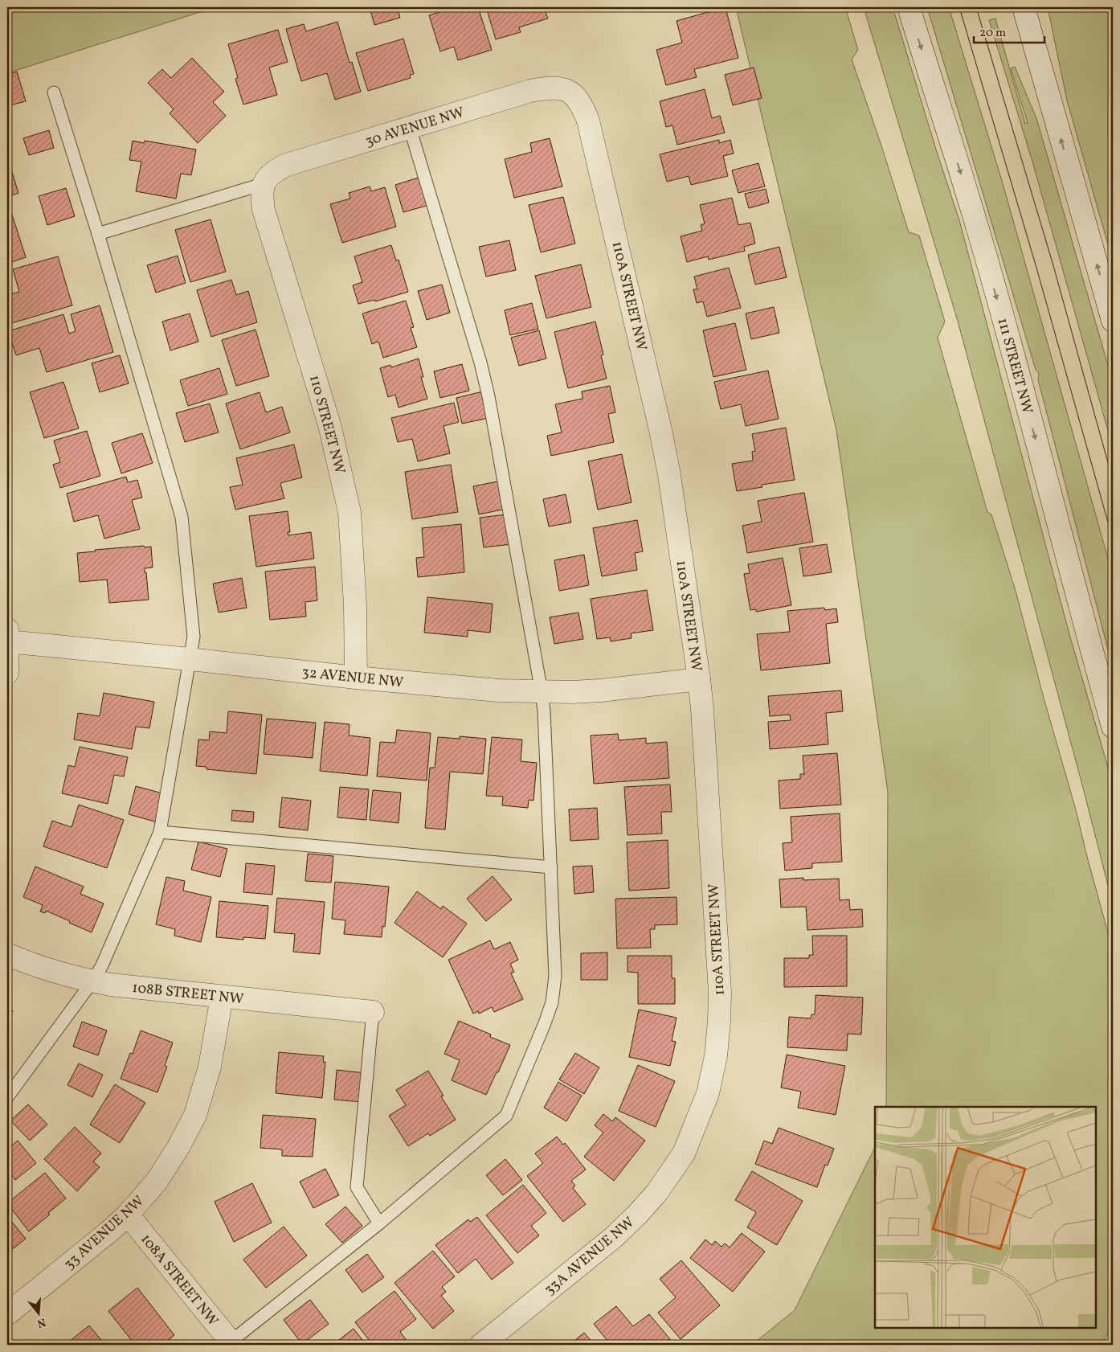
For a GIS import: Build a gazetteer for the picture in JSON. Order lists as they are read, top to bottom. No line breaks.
{"streets":{"street":["30 AVENUE NW","110A STREET NW","111 STREET NW","110 STREET NW","32 AVENUE NW","108B STREET NW","33 AVENUE NW","33A AVENUE NW","108A STREET NW"]},"crossings":[["30 AVENUE NW","110A STREET NW"],["30 AVENUE NW","110 STREET NW"],["110A STREET NW","32 AVENUE NW"],["110A STREET NW","33A AVENUE NW"],["110 STREET NW","32 AVENUE NW"],["108B STREET NW","33 AVENUE NW"],["33 AVENUE NW","108A STREET NW"]],"scale_bar":"20 m","north":"bottom"}
